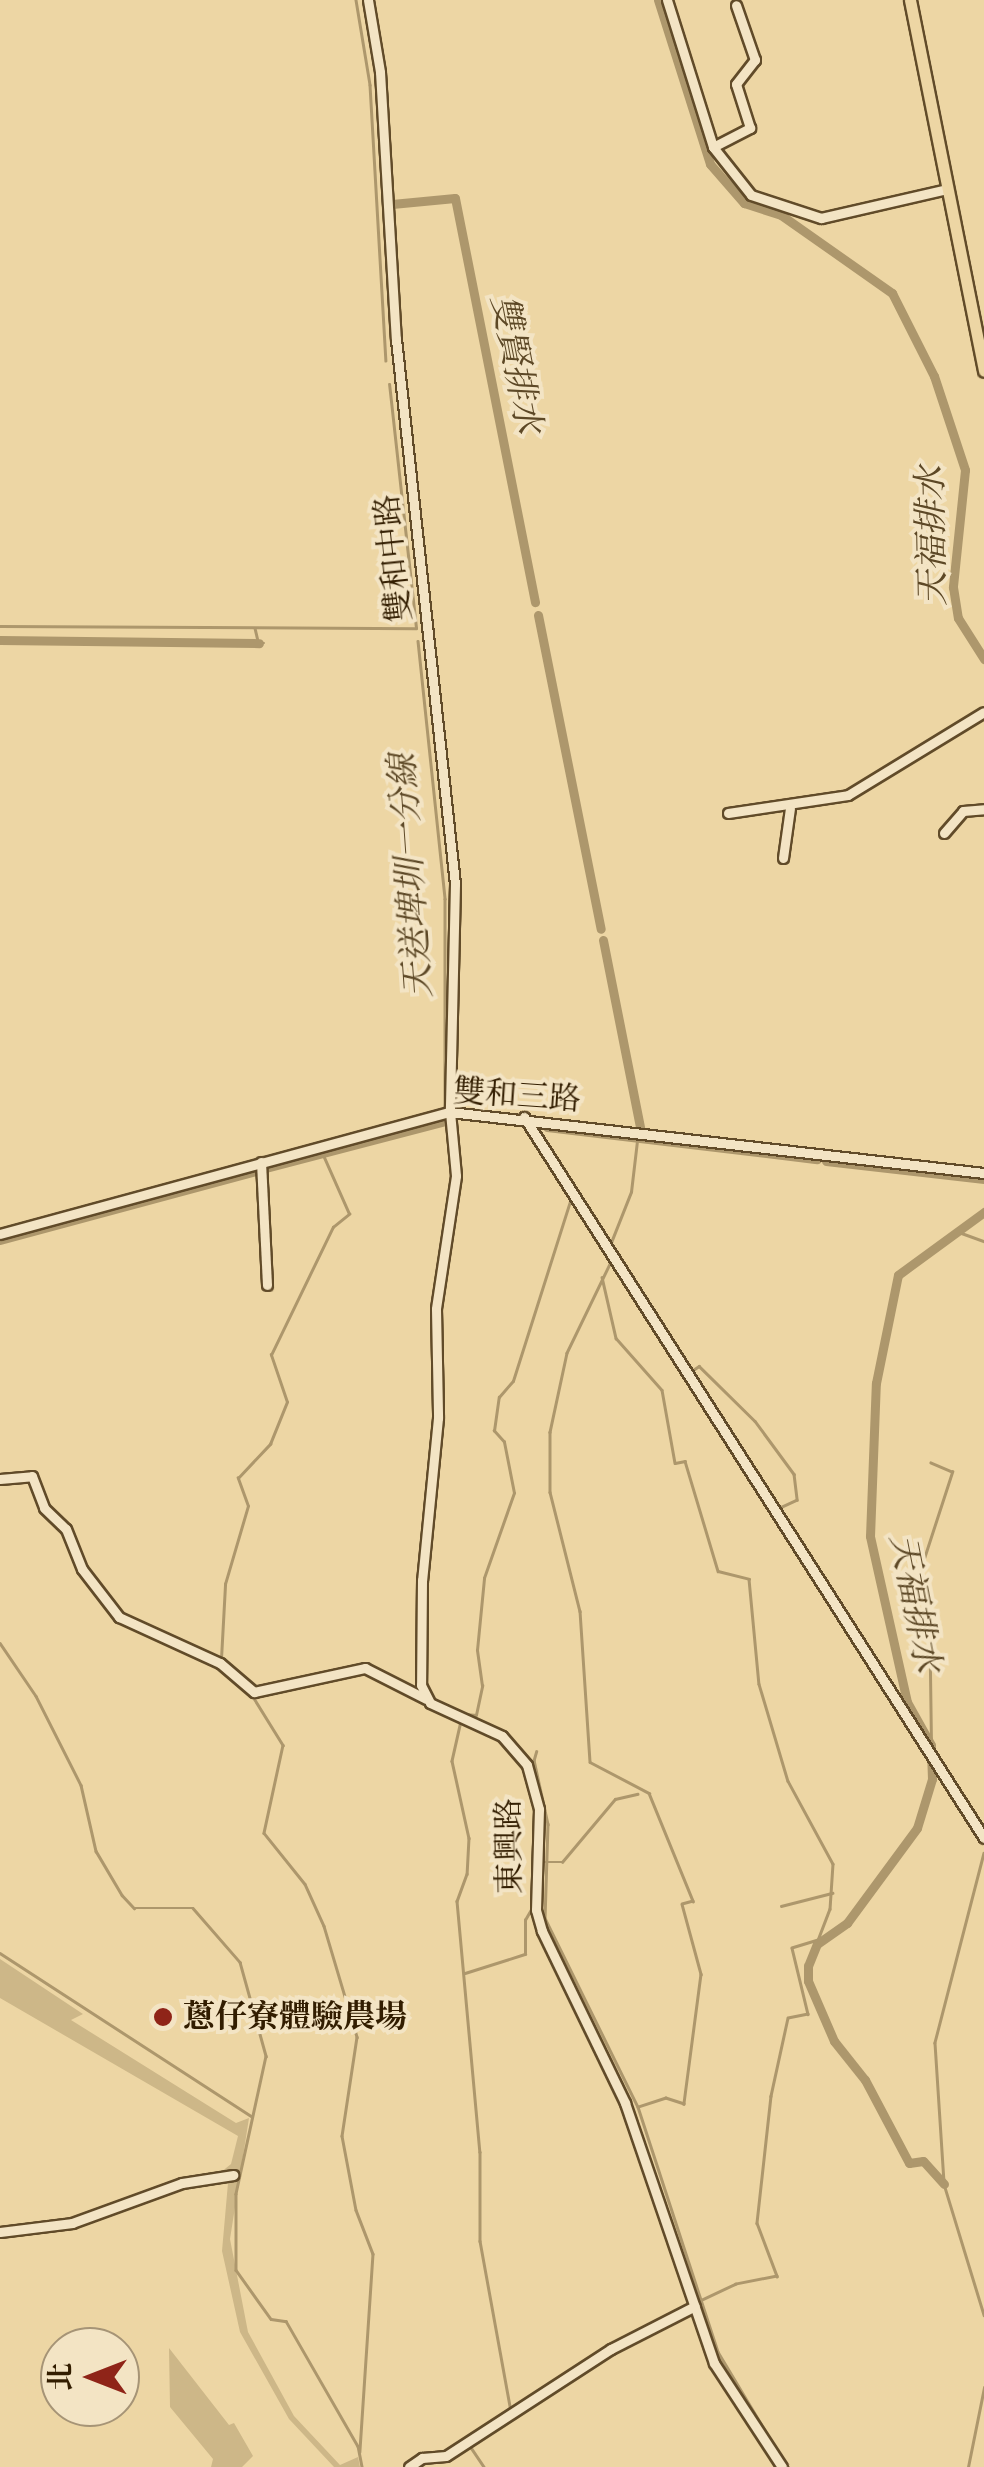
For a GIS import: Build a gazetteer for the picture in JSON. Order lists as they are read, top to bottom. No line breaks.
{"streets":{"street":["雙和中路","雙和三路","東興路"]},"crossings":[["雙和中路","雙和三路"]],"water":["雙賢排水","天福排水","天送埤圳一分線"],"places":["蔥仔寮體驗農場"],"north":"left"}
